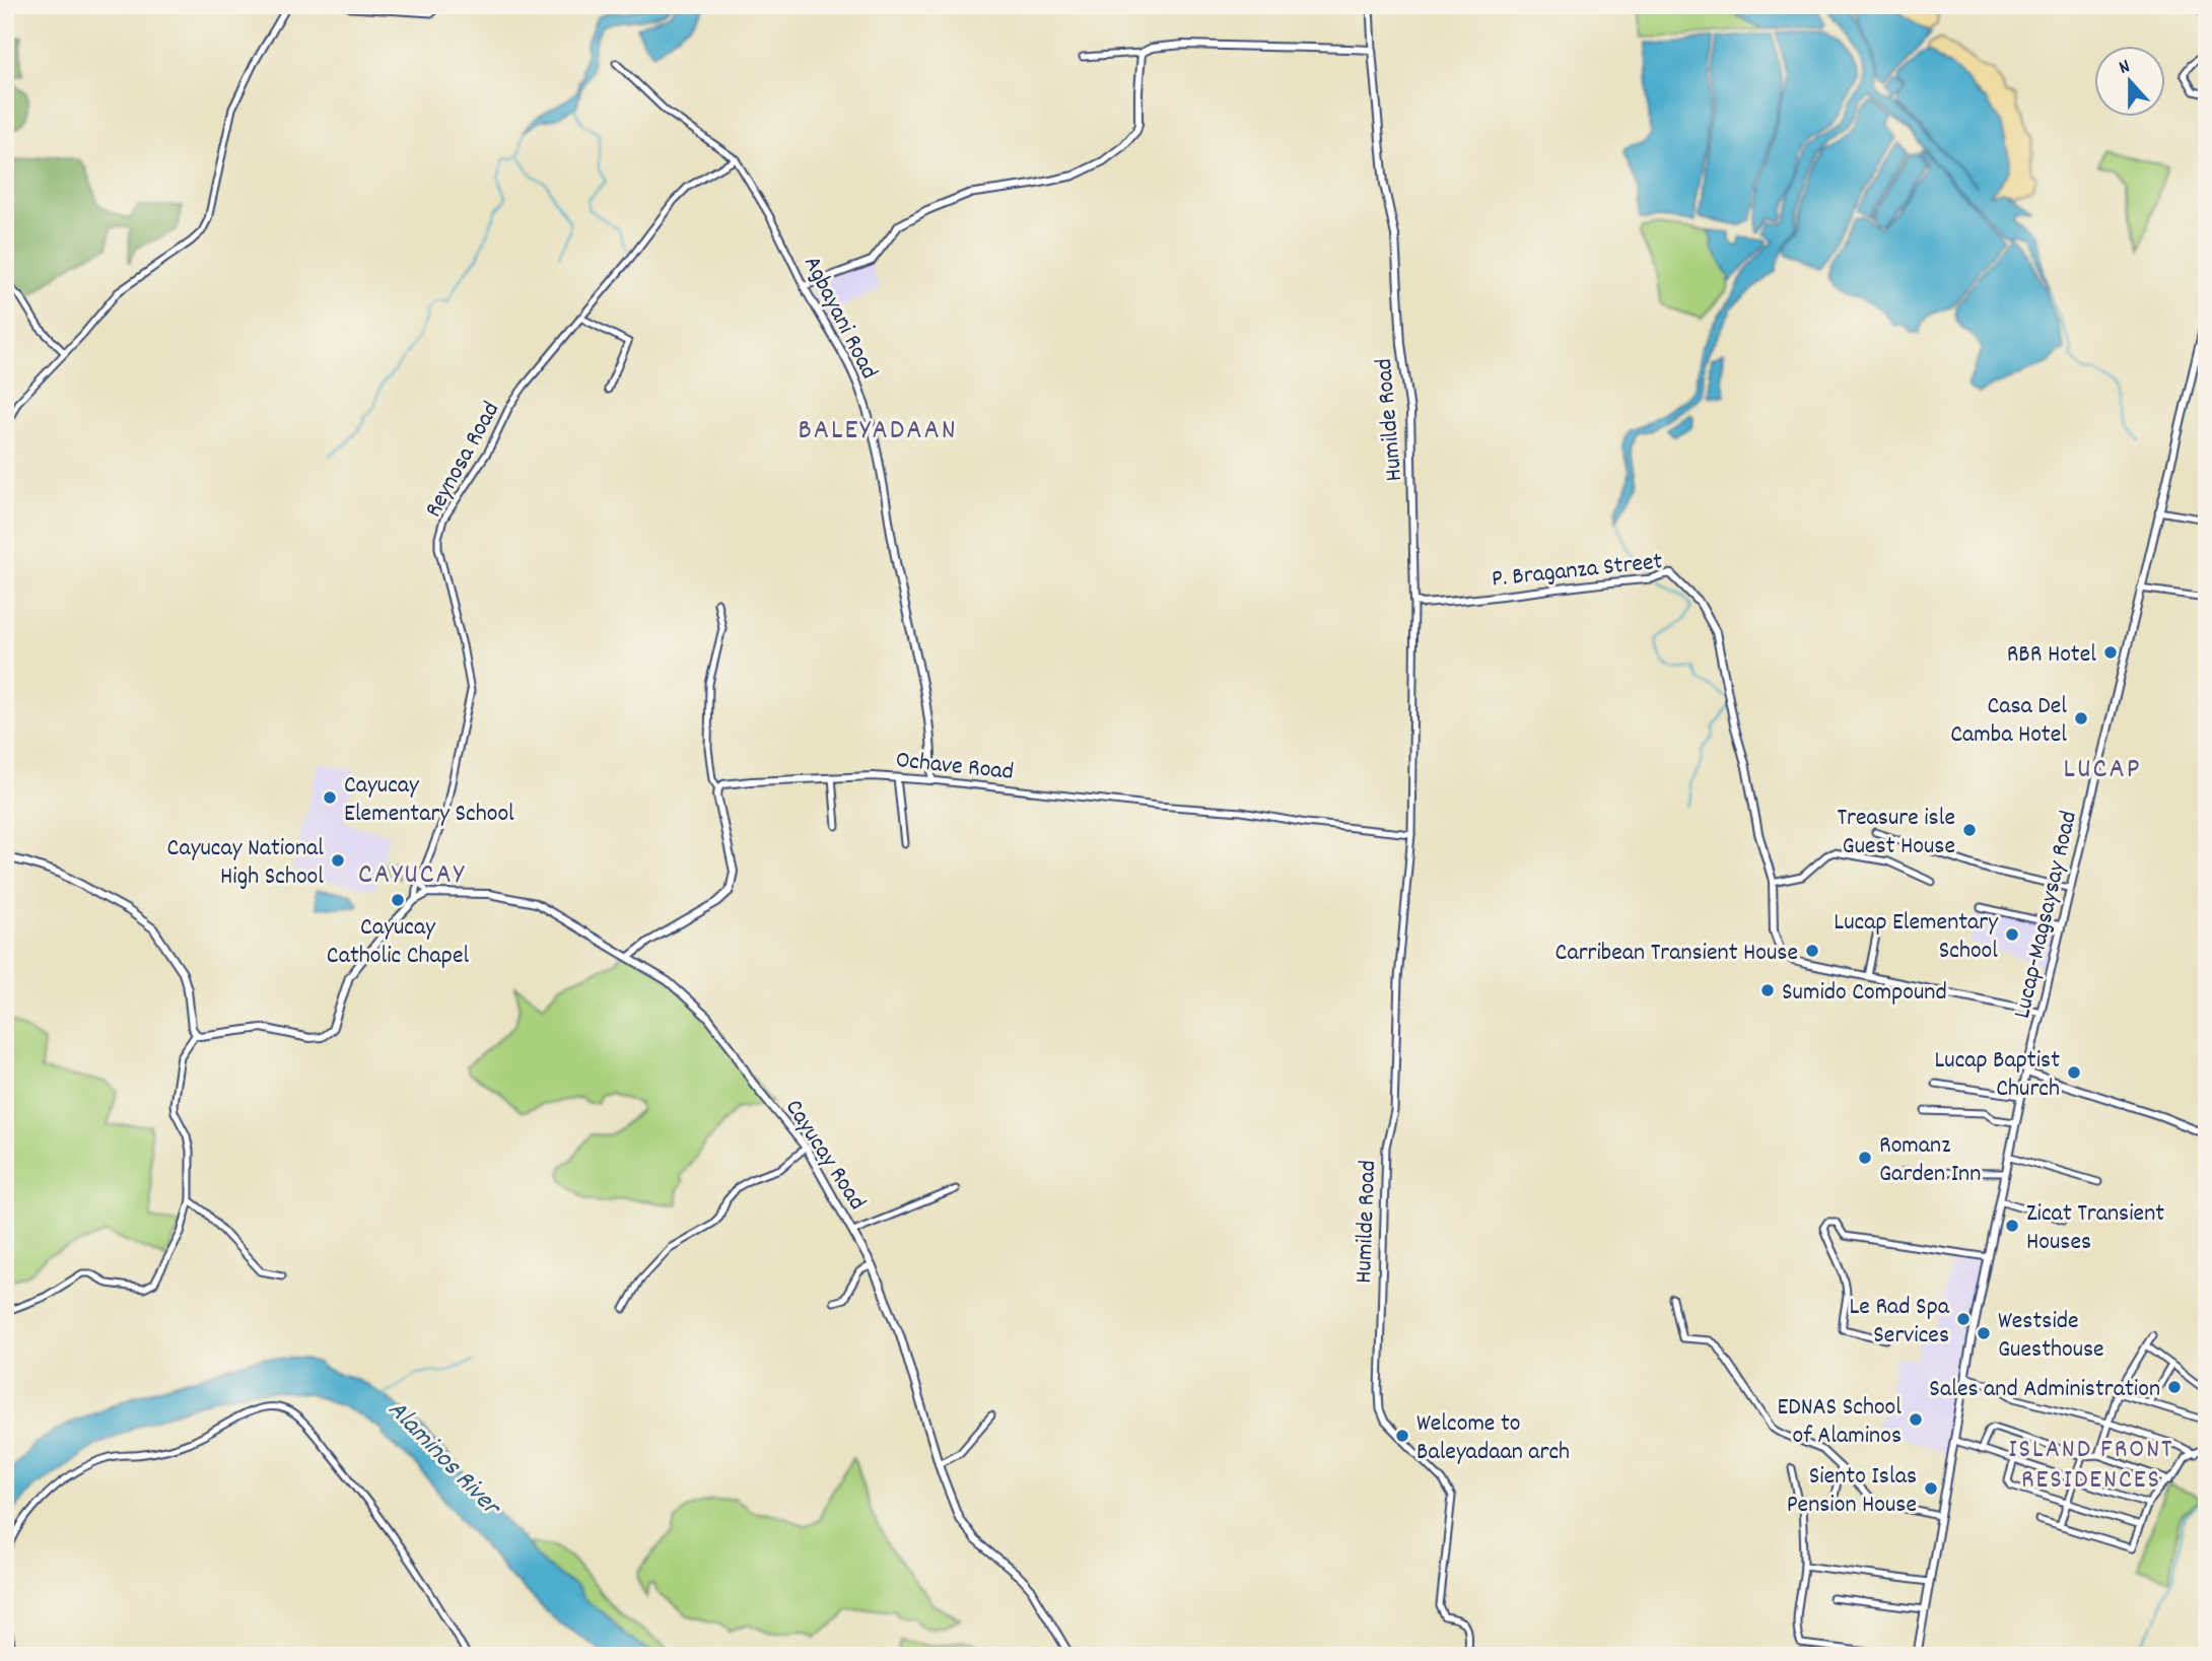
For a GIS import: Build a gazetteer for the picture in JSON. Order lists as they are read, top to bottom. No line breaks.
{"streets":{"street":["Agbayani Road","Humilde Road","Reynosa Road","P. Braganza Street","Ochave Road","Lucap-Magsaysay Road","Cayucay Road"]},"crossings":[["Agbayani Road","Reynosa Road"],["Agbayani Road","Ochave Road"],["Humilde Road","P. Braganza Street"],["Humilde Road","Ochave Road"],["Reynosa Road","Cayucay Road"]],"districts":["BALEYADAAN","LUCAP","CAYUCAY","ISLAND FRONT RESIDENCES"],"water":["Alaminos River"],"places":["RBR Hotel","Casa Del Camba Hotel","Cayucay Elementary School","Treasure isle Guest House","Cayucay National High School","Cayucay Catholic Chapel","Lucap Elementary School","Carribean Transient House","Sumido Compound","Lucap Baptist Church","Romanz Garden Inn","Zicat Transient Houses","Le Rad Spa Services","Westside Guesthouse","Sales and Administration","EDNAS School of Alaminos","Welcome to Baleyadaan arch","Siento Islas Pension House"],"north":"top"}
